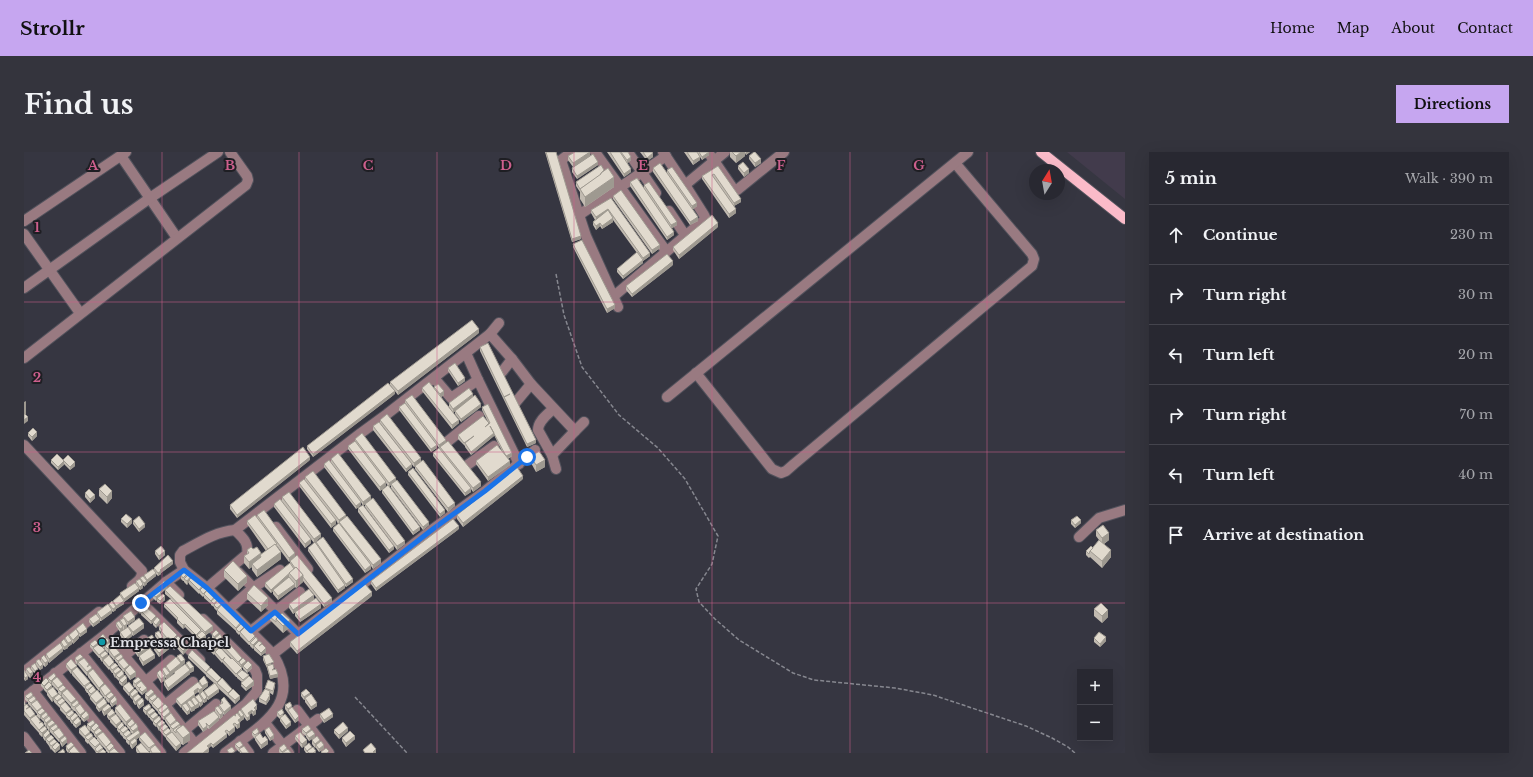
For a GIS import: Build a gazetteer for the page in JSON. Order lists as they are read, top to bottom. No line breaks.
{"places":["Empressa Chapel"],"north":"top","page":{"header":"Strollr","nav":["Home","Map","About","Contact"],"buttons":"Directions","title":"Find us","heading":["5 min","Walk · 390 m"],"list":[["Continue","230 m"],["Turn right","30 m"],["Turn left","20 m"],["Turn right","70 m"],["Turn left","40 m"],"Arrive at destination"],"map_buttons":["+","−"]},"grid":{"columns":["A","B","C","D","E","F","G"],"rows":["1","2","3","4"]}}
